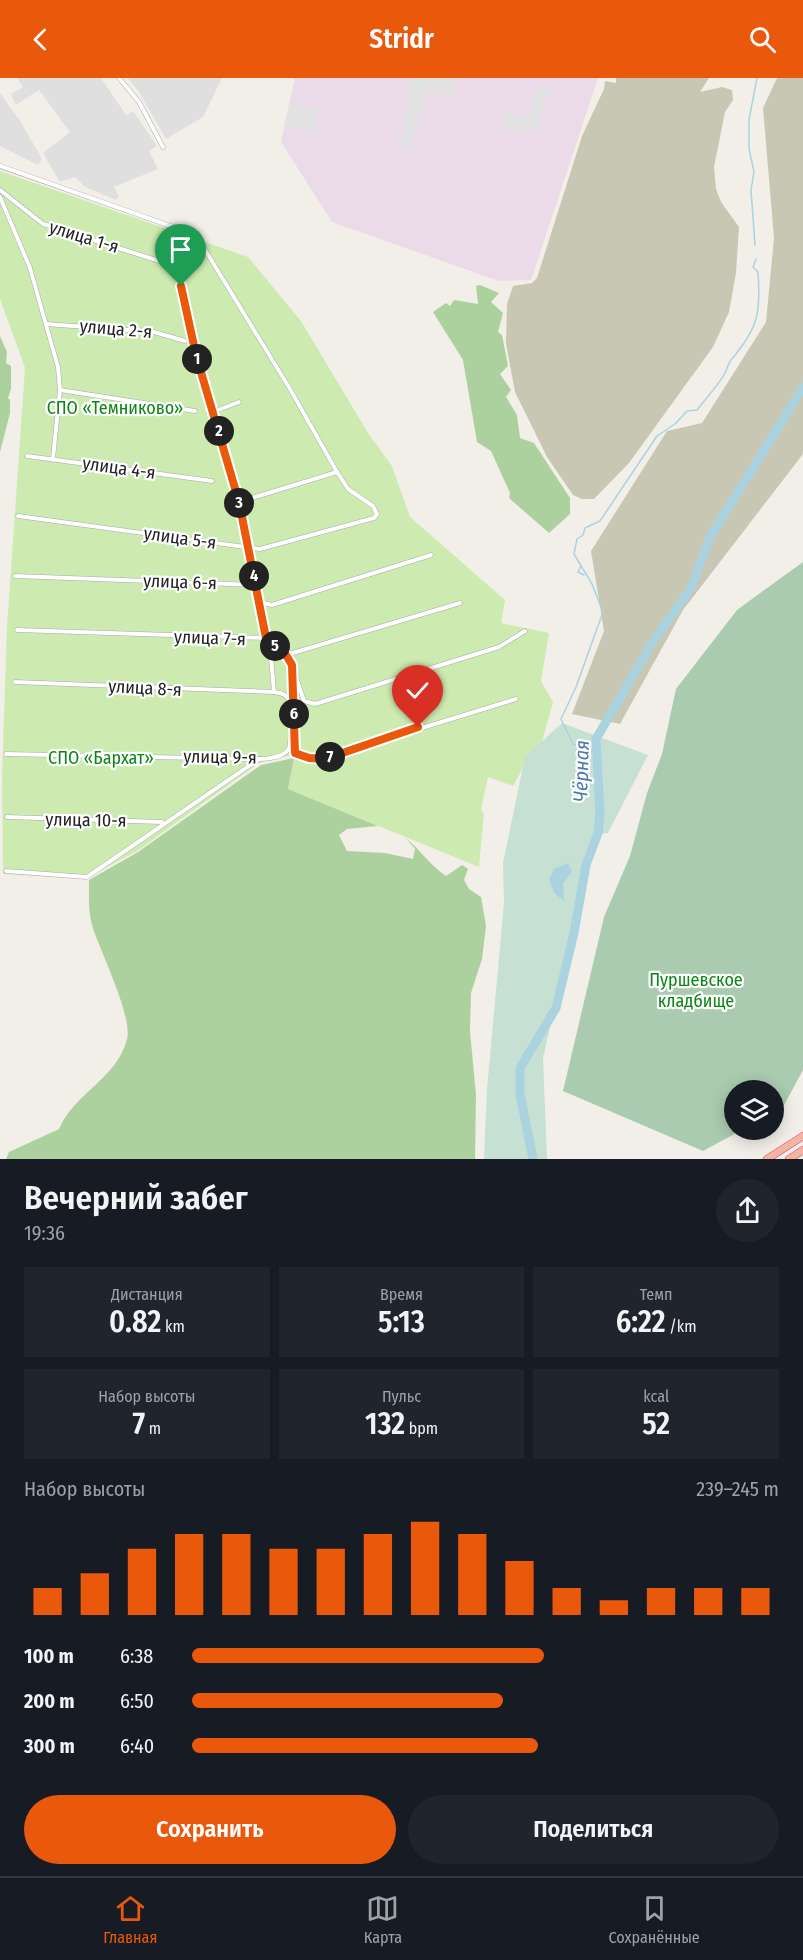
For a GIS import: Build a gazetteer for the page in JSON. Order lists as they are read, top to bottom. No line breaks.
{"streets":{"street":["улица 1-я","улица 2-я","улица 4-я","улица 5-я","улица 6-я","улица 7-я","улица 8-я","улица 9-я","улица 10-я"]},"crossings":[["улица 8-я","улица 9-я"]],"water":["Чёрная"],"parks":["СПО «Темниково»","СПО «Бархат»","Пуршевское кладбище"],"page":{"header":"Stridr","pins":["1","2","3","4","5","6","7"],"heading":["Вечерний забег","19:36"],"stats":[["Дистанция","0.82 km"],["Время","5:13"],["Темп","6:22 /km"],["Набор высоты","7 m"],["Пульс","132 bpm"],["kcal","52"]],"chart":["Набор высоты","239–245 m"],"list":[{"name":"100 m","note":"6:38"},{"name":"200 m","note":"6:50"},{"name":"300 m","note":"6:40"}],"buttons":["Сохранить","Поделиться"],"tabs":["Главная","Карта","Сохранённые"]}}
